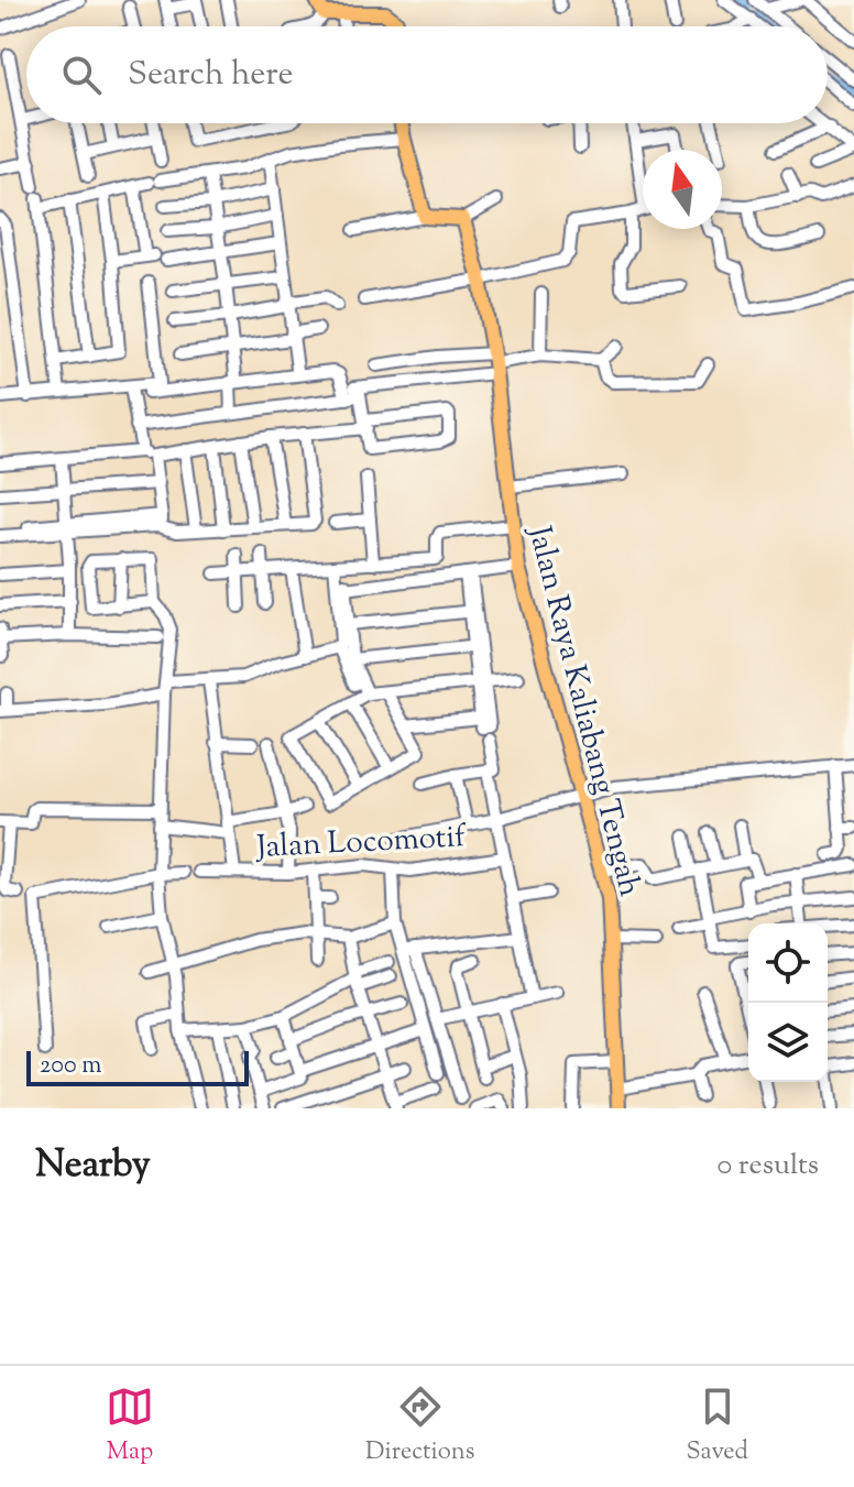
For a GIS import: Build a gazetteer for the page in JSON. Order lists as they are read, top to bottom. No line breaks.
{"streets":{"main road":["Jalan Raya Kaliabang Tengah"],"street":["Jalan Locomotif"]},"crossings":[["Jalan Raya Kaliabang Tengah","Jalan Locomotif"]],"scale_bar":"200 m","north":"top","page":{"search":"Search here","scale":"200 m","heading":["Nearby","0 results"],"nav":["Map","Directions","Saved"]}}
